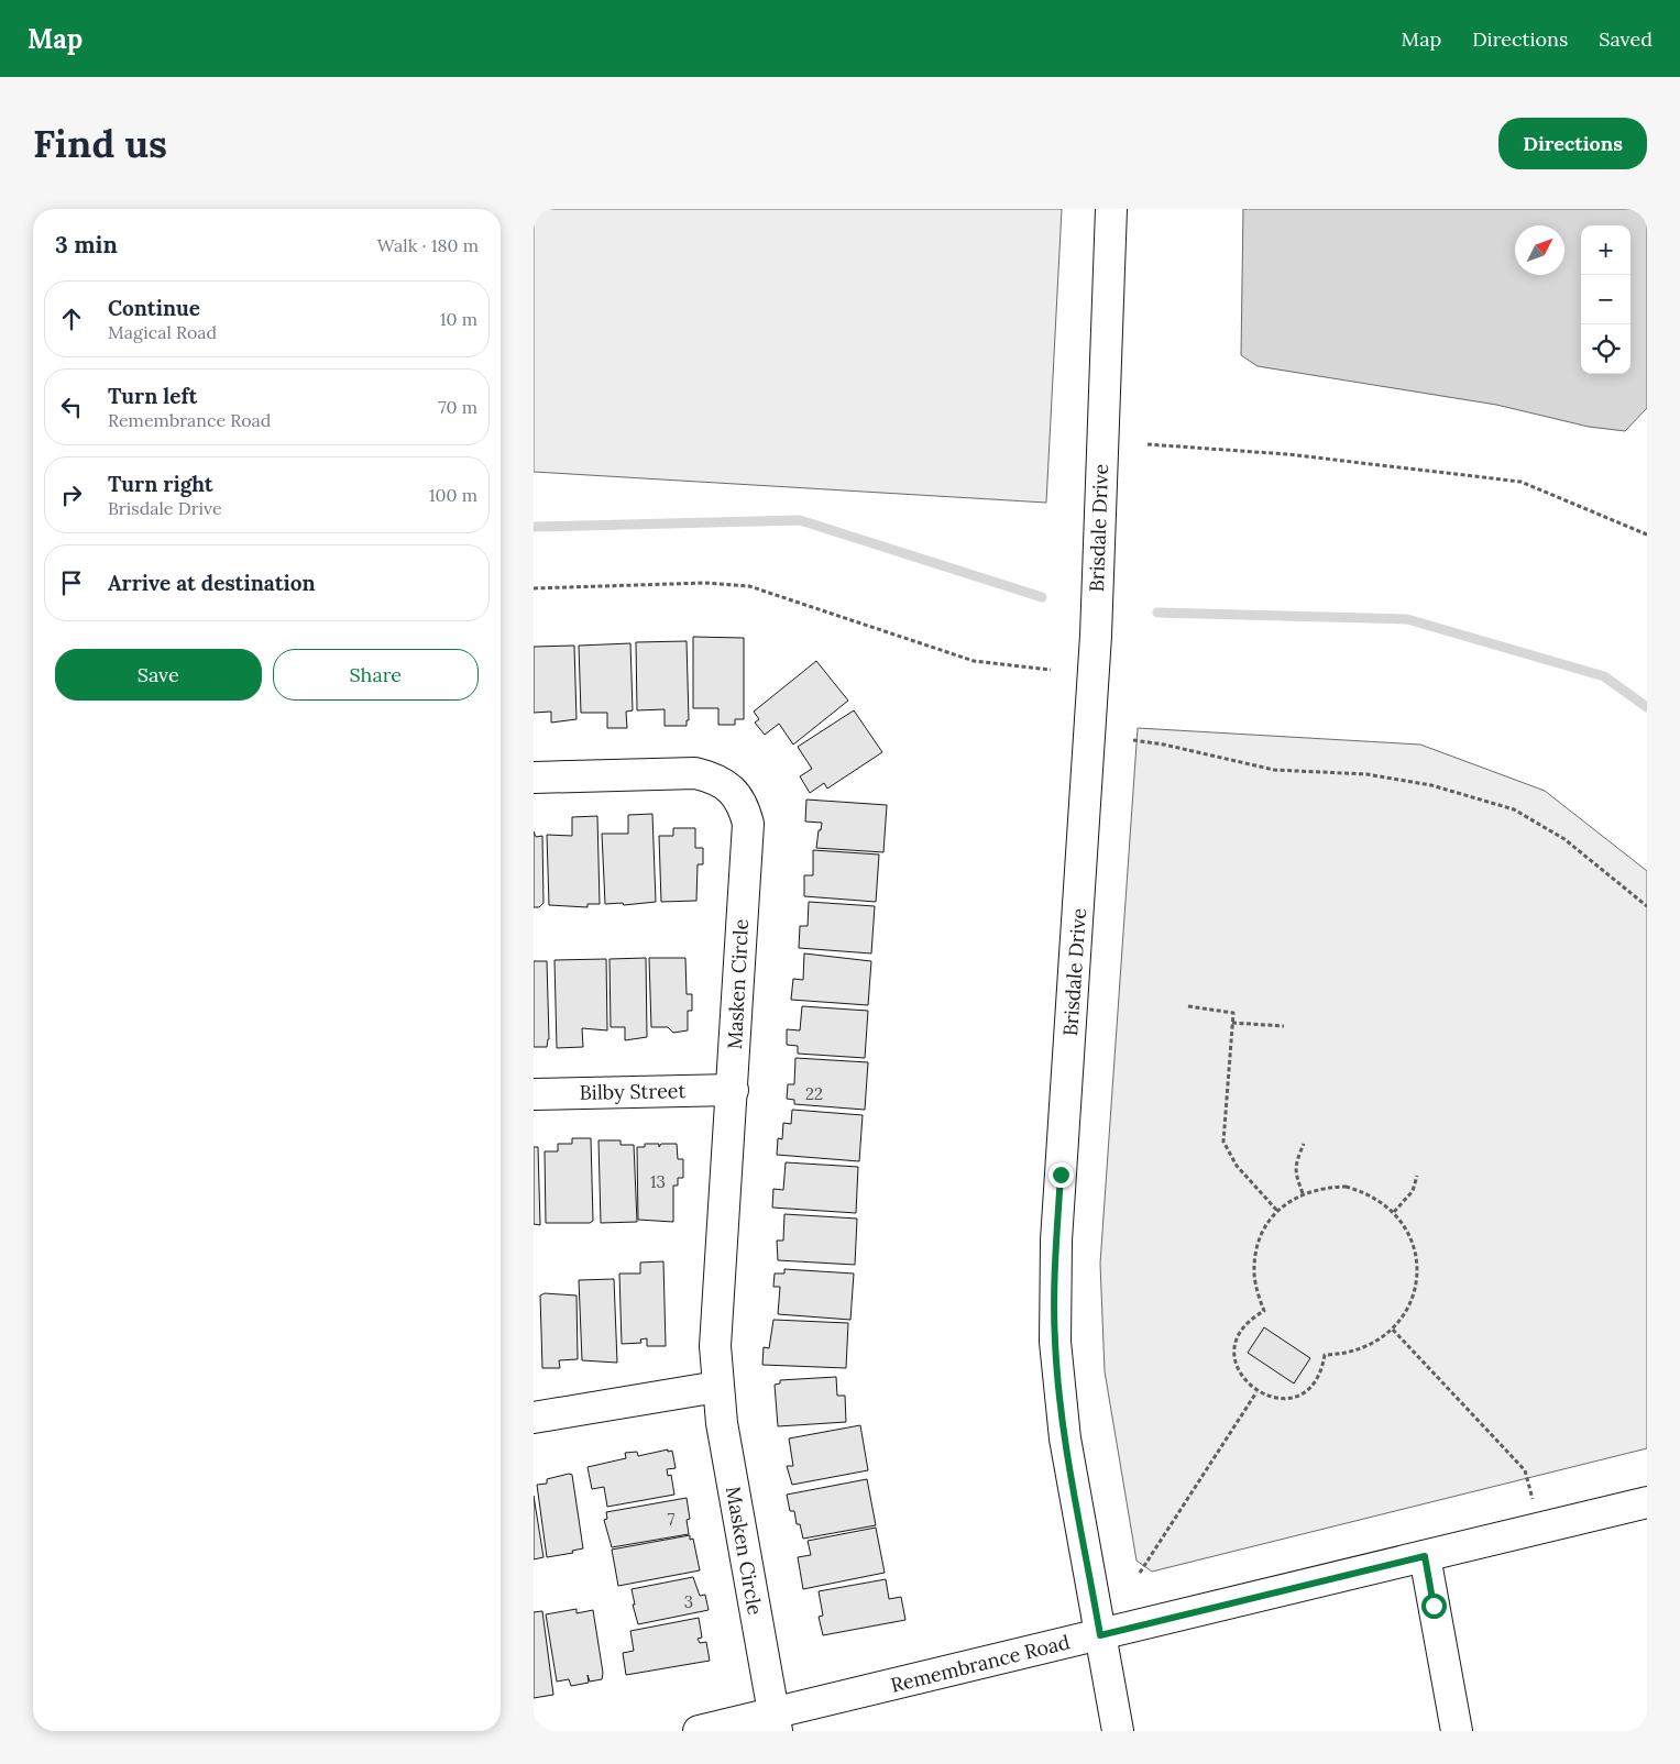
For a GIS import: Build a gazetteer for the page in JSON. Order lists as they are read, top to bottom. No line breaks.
{"streets":{"street":["Brisdale Drive","Masken Circle","Bilby Street","Remembrance Road"]},"crossings":[["Brisdale Drive","Remembrance Road"],["Masken Circle","Bilby Street"],["Masken Circle","Remembrance Road"]],"house_numbers":["22","13","7","3"],"north":"top right","page":{"header":"Map","nav":["Map","Directions","Saved"],"buttons":["Directions",["Save","Share"]],"title":"Find us","heading":["3 min","Walk · 180 m"],"map_buttons":["+","−"],"list":[["Continue","Magical Road","10 m"],["Turn left","Remembrance Road","70 m"],["Turn right","Brisdale Drive","100 m"],"Arrive at destination"]}}
